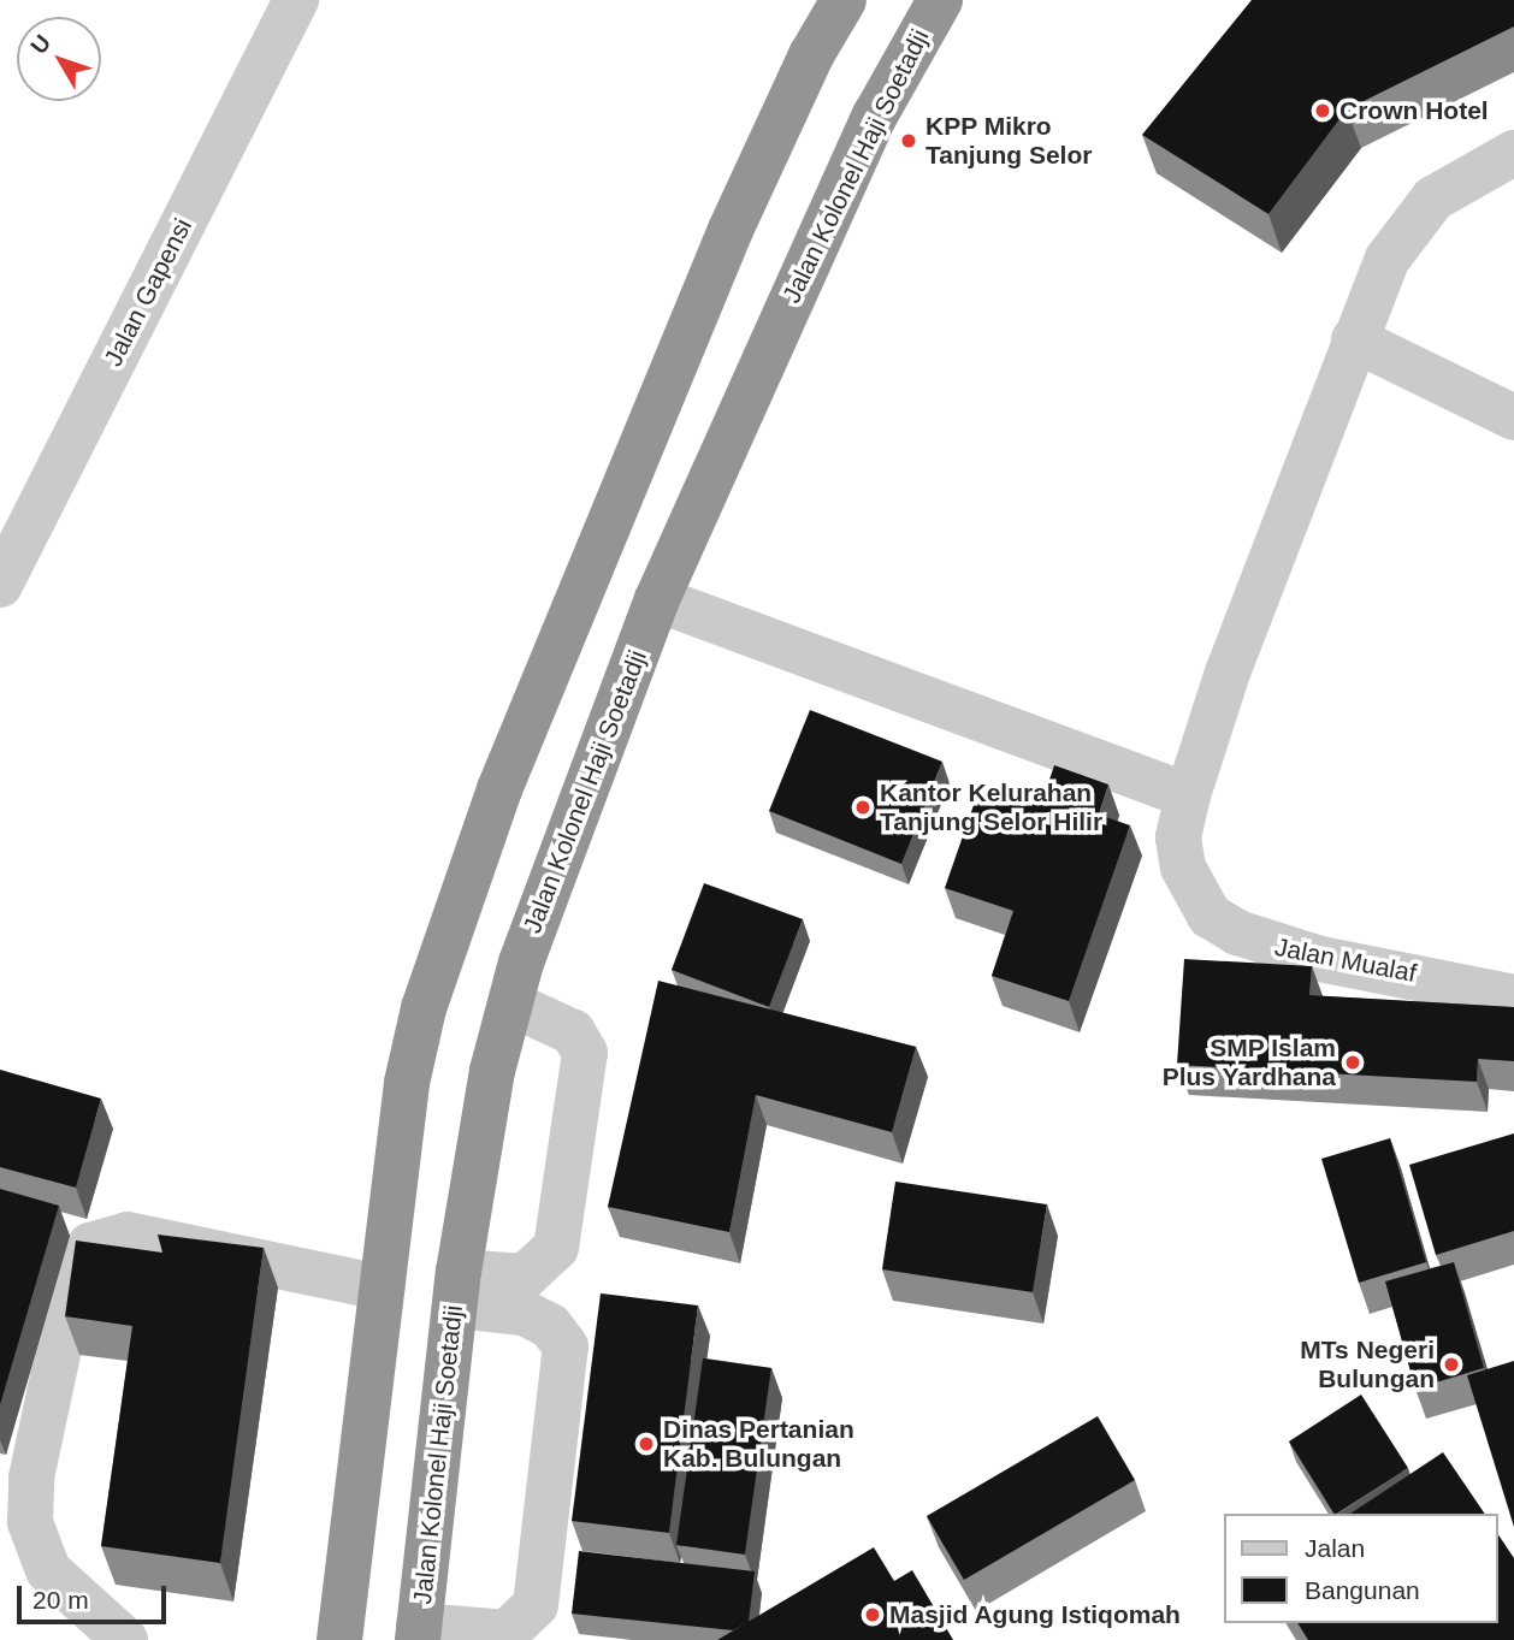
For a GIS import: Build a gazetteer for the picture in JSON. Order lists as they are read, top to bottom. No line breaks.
{"streets":{"highway":["Jalan Kolonel Haji Soetadji"],"street":["Jalan Gapensi","Jalan Mualaf"]},"places":["Crown Hotel","KPP Mikro Tanjung Selor","Kantor Kelurahan Tanjung Selor Hilir","SMP Islam Plus Yardhana","MTs Negeri Bulungan","Dinas Pertanian Kab. Bulungan","Masjid Agung Istiqomah"],"legend":["Jalan","Bangunan"],"scale_bar":"20 m","north":"top left"}
